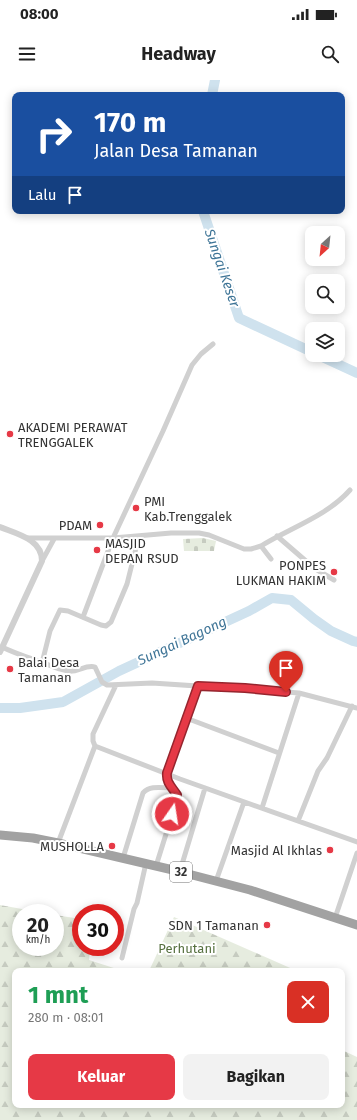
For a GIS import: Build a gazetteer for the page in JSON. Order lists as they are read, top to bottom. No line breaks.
{"streets":{"highway":["32"]},"water":["Sungai Keser","Sungai Bagong"],"parks":["Perhutani"],"places":["AKADEMI PERAWAT TRENGGALEK","PMI Kab.Trenggalek","PDAM","MASJID DEPAN RSUD","PONPES LUKMAN HAKIM","Balai Desa Tamanan","MUSHOLLA","Masjid Al Ikhlas","SDN 1 Tamanan"],"north":"bottom left","page":{"status":"08:00","header":"Headway","turn":["170 m","Jalan Desa Tamanan"],"then":"Lalu","speed":"20 km/h","limit":"30","heading":["1 mnt","280 m · 08:01"],"buttons":["Keluar","Bagikan"]}}
